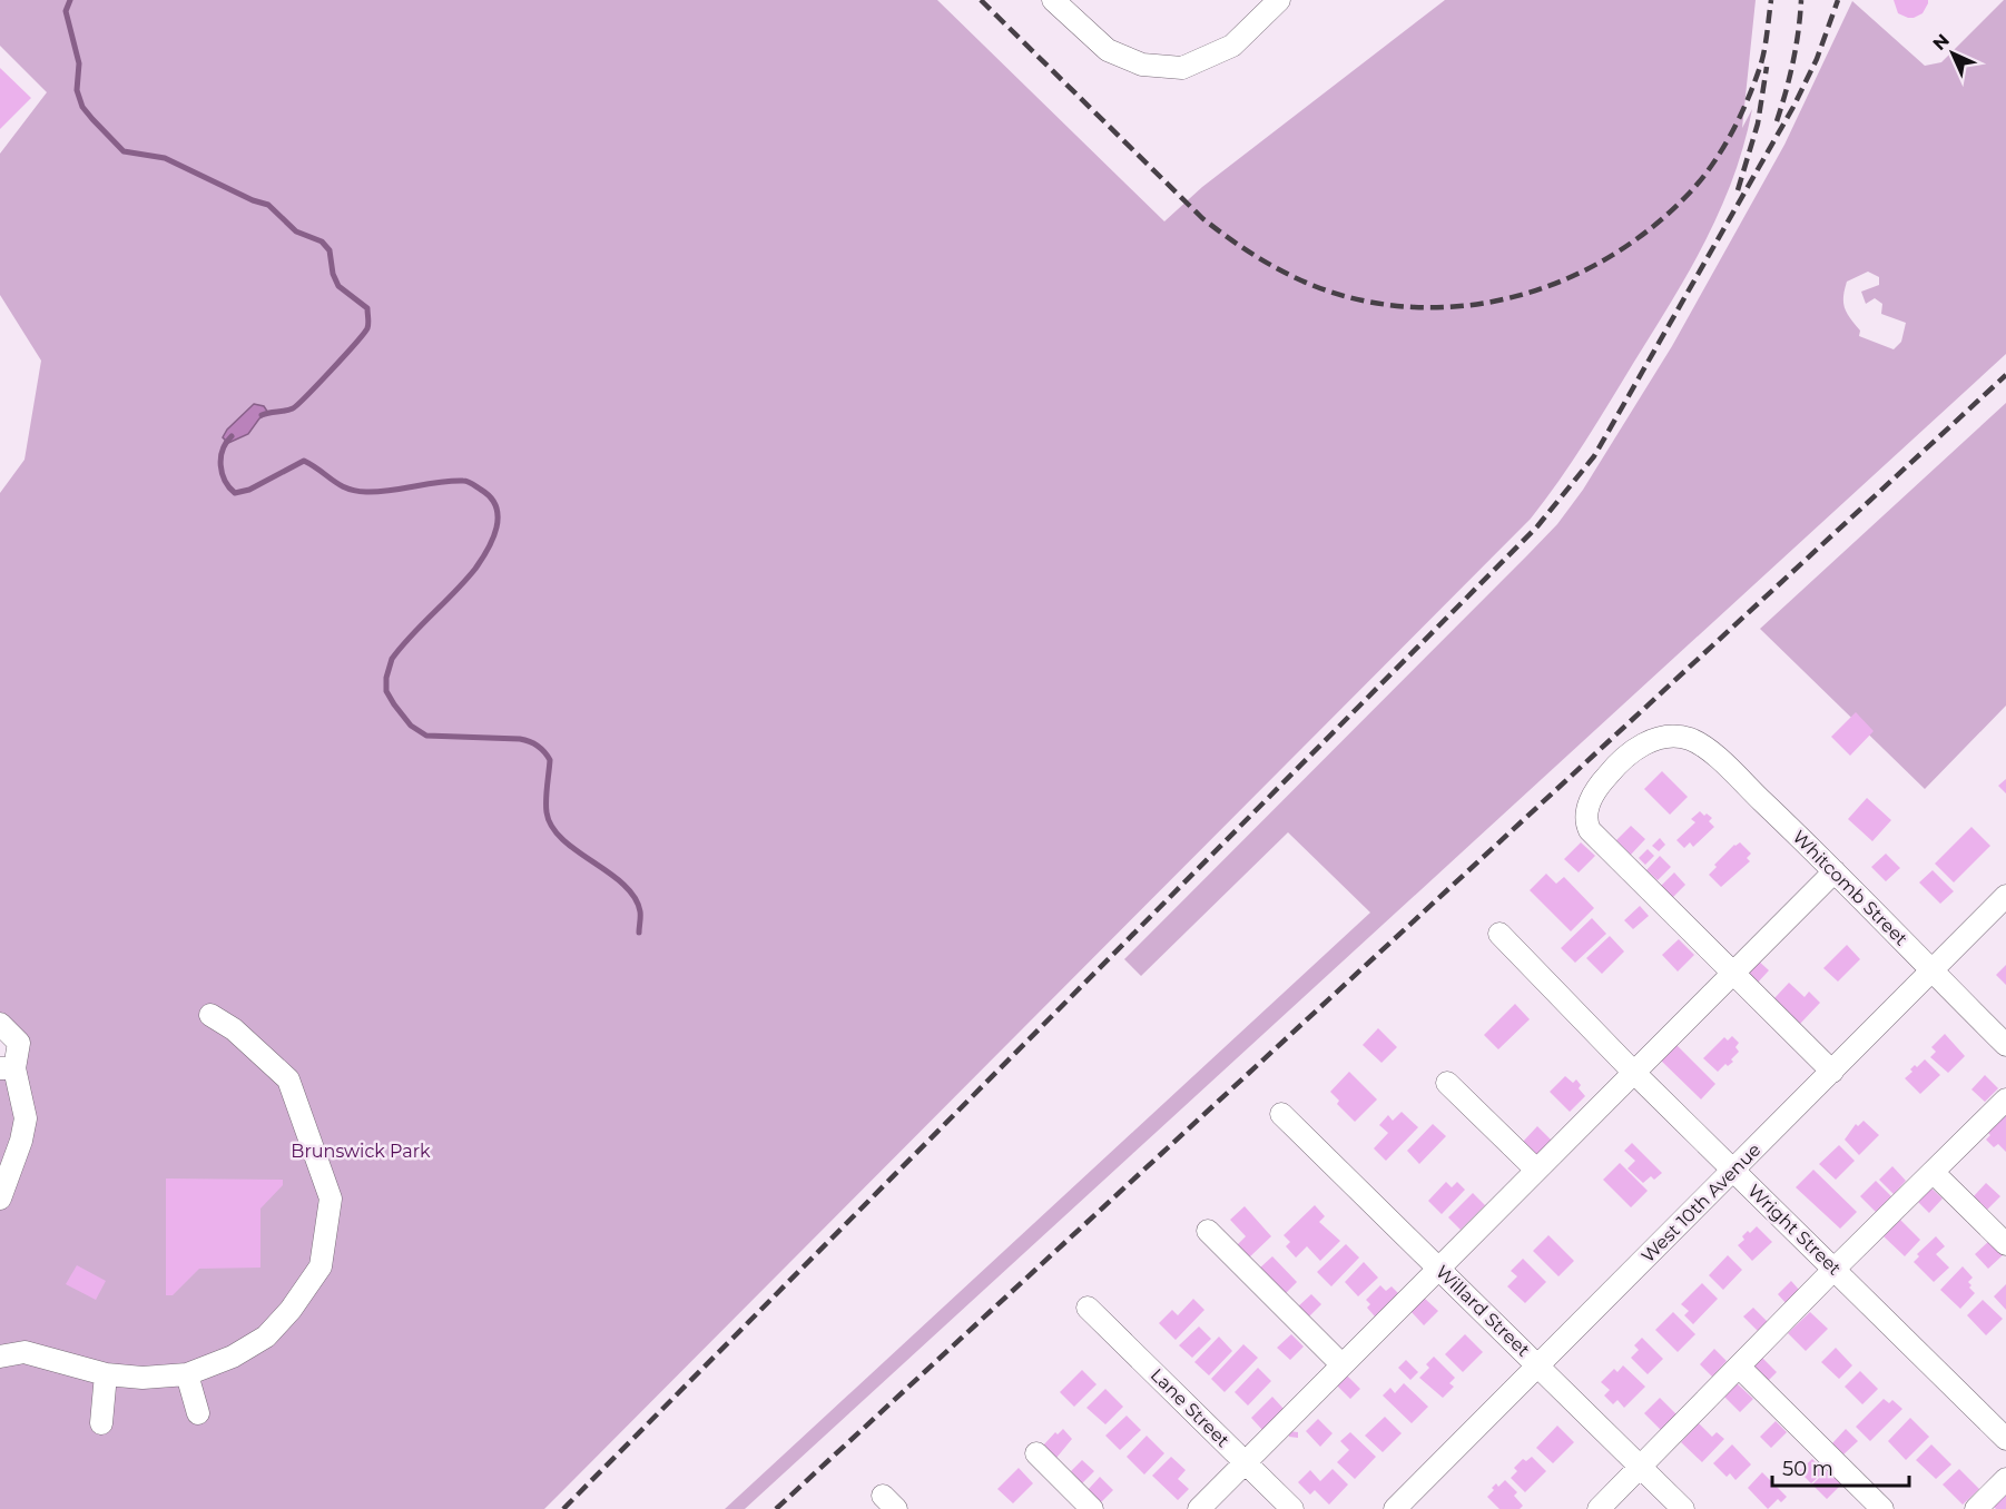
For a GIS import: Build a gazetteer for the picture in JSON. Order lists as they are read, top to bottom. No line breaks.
{"streets":{"street":["Whitcomb Street","West 10th Avenue","Wright Street","Willard Street","Lane Street"]},"crossings":[["Whitcomb Street","West 10th Avenue"],["West 10th Avenue","Wright Street"],["West 10th Avenue","Willard Street"]],"parks":["Brunswick Park"],"scale_bar":"50 m","north":"top left"}
